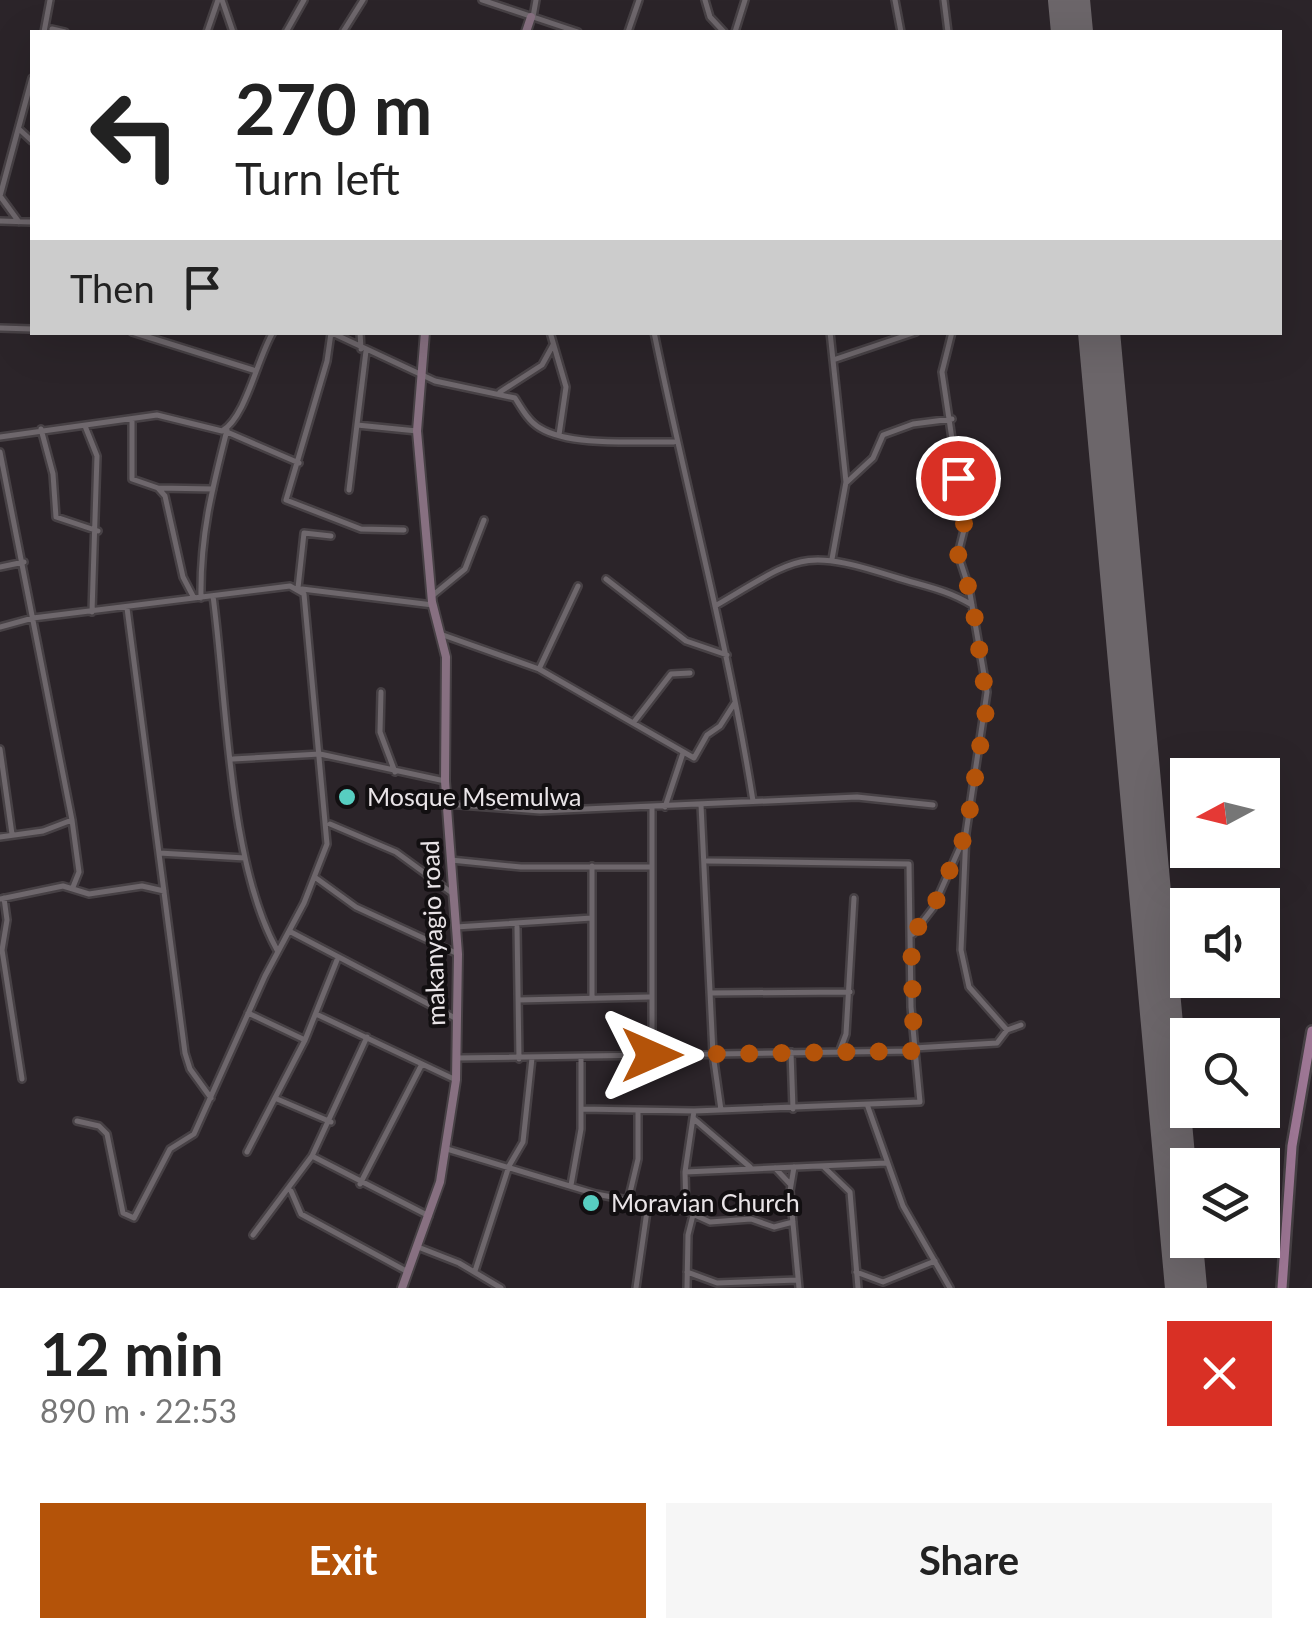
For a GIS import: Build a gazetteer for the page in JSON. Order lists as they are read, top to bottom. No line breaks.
{"streets":{"street":["makanyagio road"]},"places":["Mosque Msemulwa","Moravian Church"],"north":"left","page":{"turn":["270 m","Turn left"],"then":"Then","heading":["12 min","890 m · 22:53"],"buttons":["Exit","Share"]}}
